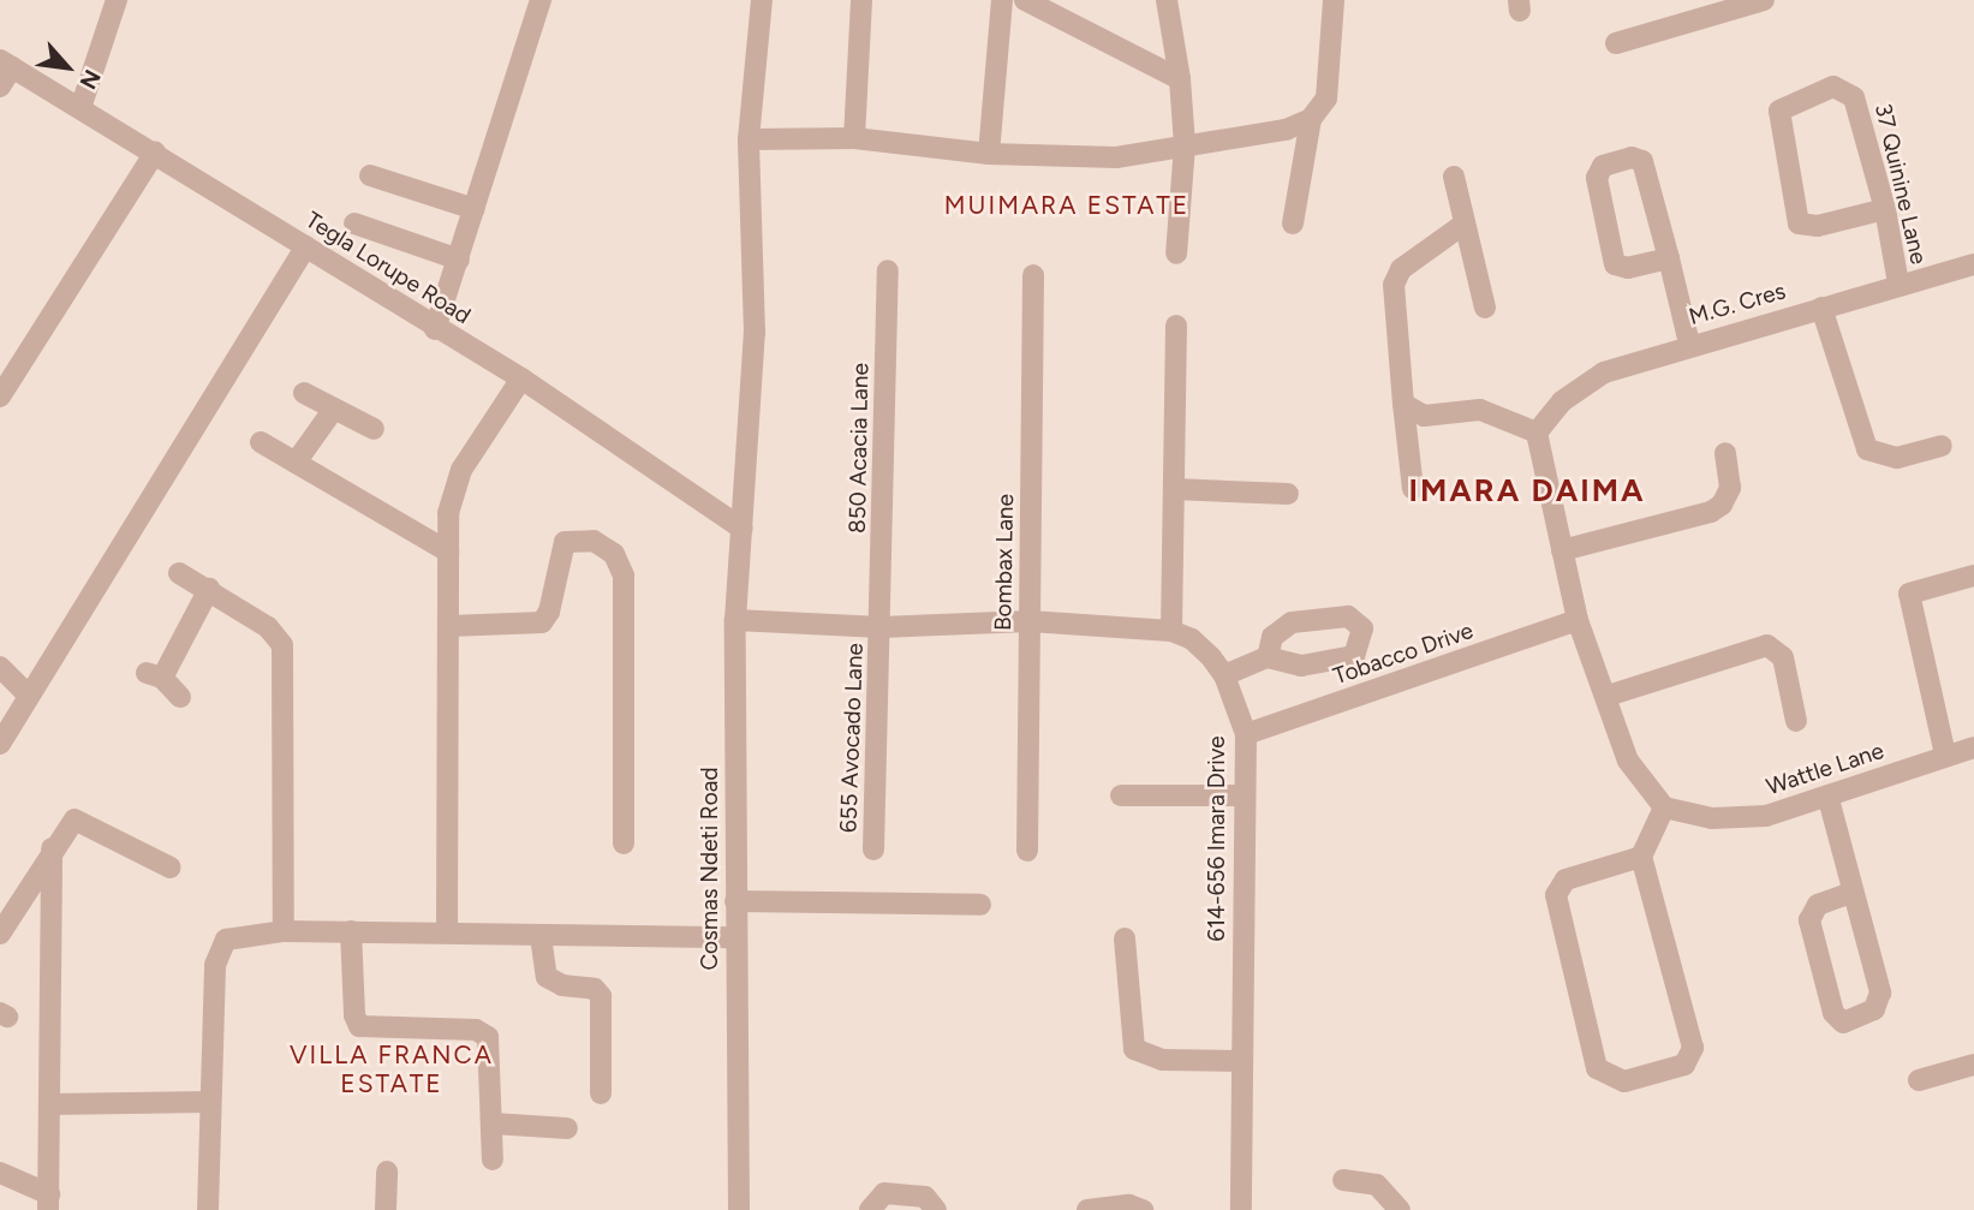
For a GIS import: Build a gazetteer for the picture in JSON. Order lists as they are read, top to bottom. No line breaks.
{"streets":{"street":["37 Quinine Lane","Tegla Lorupe Road","M.G. Cres","850 Acacia Lane","Bombax Lane","Tobacco Drive","655 Avocado Lane","Wattle Lane","614-656 Imara Drive","Cosmas Ndeti Road"]},"crossings":[["37 Quinine Lane","M.G. Cres"],["Tegla Lorupe Road","Cosmas Ndeti Road"],["850 Acacia Lane","655 Avocado Lane"],["Tobacco Drive","614-656 Imara Drive"]],"districts":["MUIMARA ESTATE","IMARA DAIMA","VILLA FRANCA ESTATE"],"north":"bottom right"}
